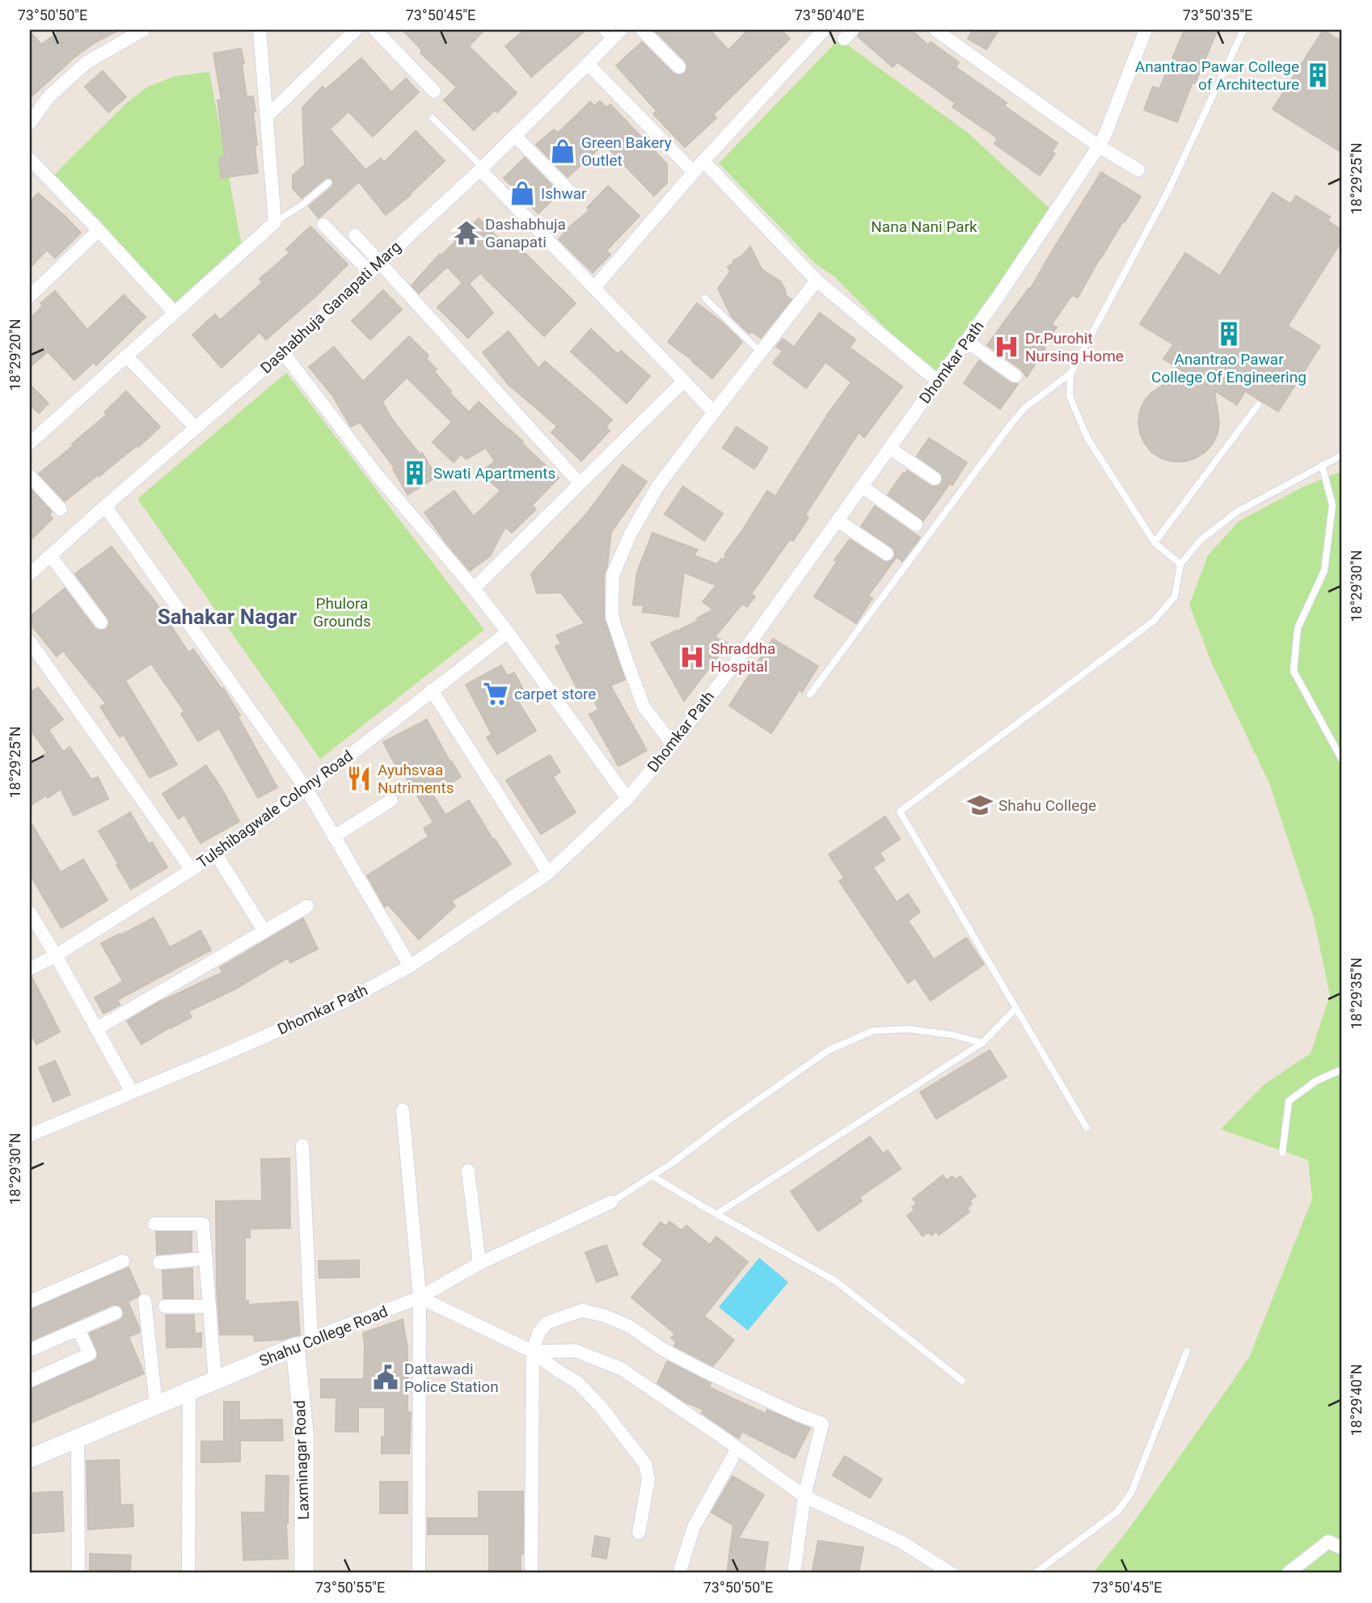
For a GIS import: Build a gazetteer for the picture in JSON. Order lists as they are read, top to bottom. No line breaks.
{"streets":{"street":["Dashabhuja Ganapati Marg","Dhomkar Path","Tulshibagwale Colony Road","Shahu College Road","Laxminagar Road"]},"crossings":[["Shahu College Road","Laxminagar Road"]],"districts":["Sahakar Nagar"],"parks":["Nana Nani Park","Phulora Grounds"],"places":{"building":["Anantrao Pawar College of Architecture","Anantrao Pawar College Of Engineering","Swati Apartments"],"shop":["Green Bakery Outlet","Ishwar"],"temple":["Dashabhuja Ganapati"],"hospital":["Dr.Purohit Nursing Home","Shraddha Hospital"],"supermarket":["carpet store"],"restaurant":["Ayuhsvaa Nutriments"],"school or university":["Shahu College"],"public building":["Dattawadi Police Station"]},"coordinates":["73°50'50\"E","73°50'45\"E","73°50'40\"E","73°50'35\"E","18°29'25\"N","18°29'20\"N","18°29'30\"N","18°29'35\"N","18°29'40\"N","73°50'55\"E"]}
